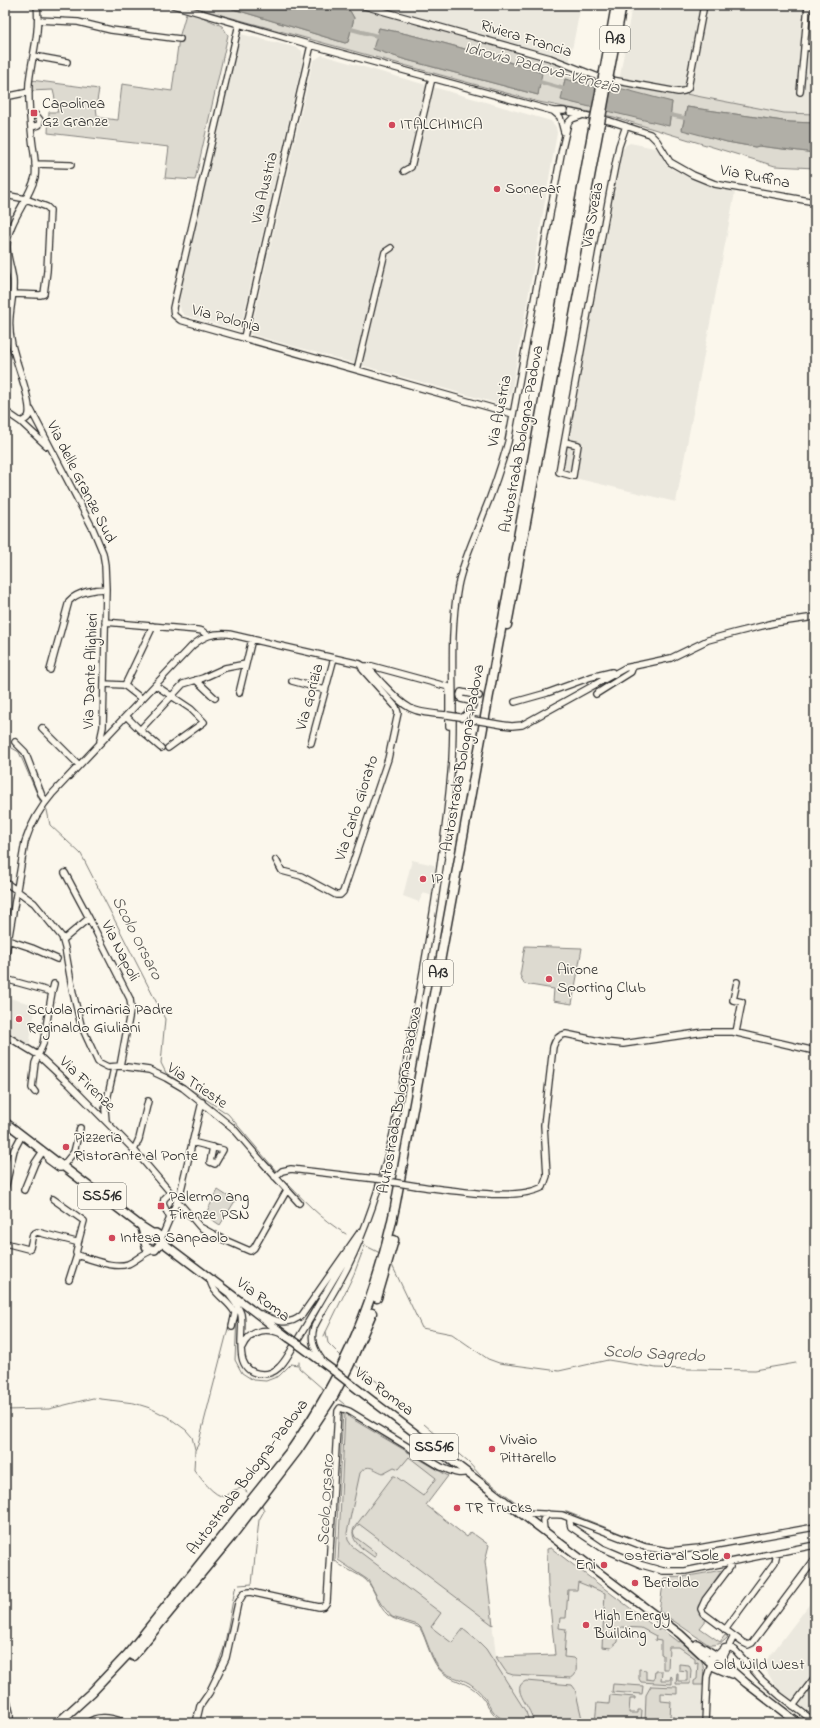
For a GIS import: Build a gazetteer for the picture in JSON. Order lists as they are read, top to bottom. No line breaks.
{"streets":{"highway":["A13","Autostrada Bologna-Padova"],"main road":["SS516","Via Roma","Via Romea"],"street":["Riviera Francia","Via Ruffina","Via Austria","Via Svezia","Via Polonia","Via delle Granze Sud","Via Dante Alighieri","Via Gorizia","Via Carlo Giorato","Via Napoli","Via Firenze","Via Trieste"]},"crossings":[["Via Ruffina","Via Svezia"],["Via Austria","Via Polonia"],["Via delle Granze Sud","Via Dante Alighieri"],["Via Napoli","Via Trieste"],["Via Firenze","Via Trieste"],["SS516","Via Roma"],["Via Roma","Via Romea"]],"water":["Idrovia Padova-Venezia","Scolo Orsaro","Scolo Sagredo"],"places":{"transit":["Capolinea Gz Granze","Palermo ang Firenze PSN"],"other":["ITALCHIMICA","Sonepar","IP","Airone Sporting Club","Scuola primaria Padre Reginaldo Giuliani","Pizzeria Ristorante al Ponte","Intesa Sanpaolo","Vivaio Pittarello","TR Trucks","Osteria al Sole","Eni","Bertoldo","High Energy Building","Old Wild West"]}}
